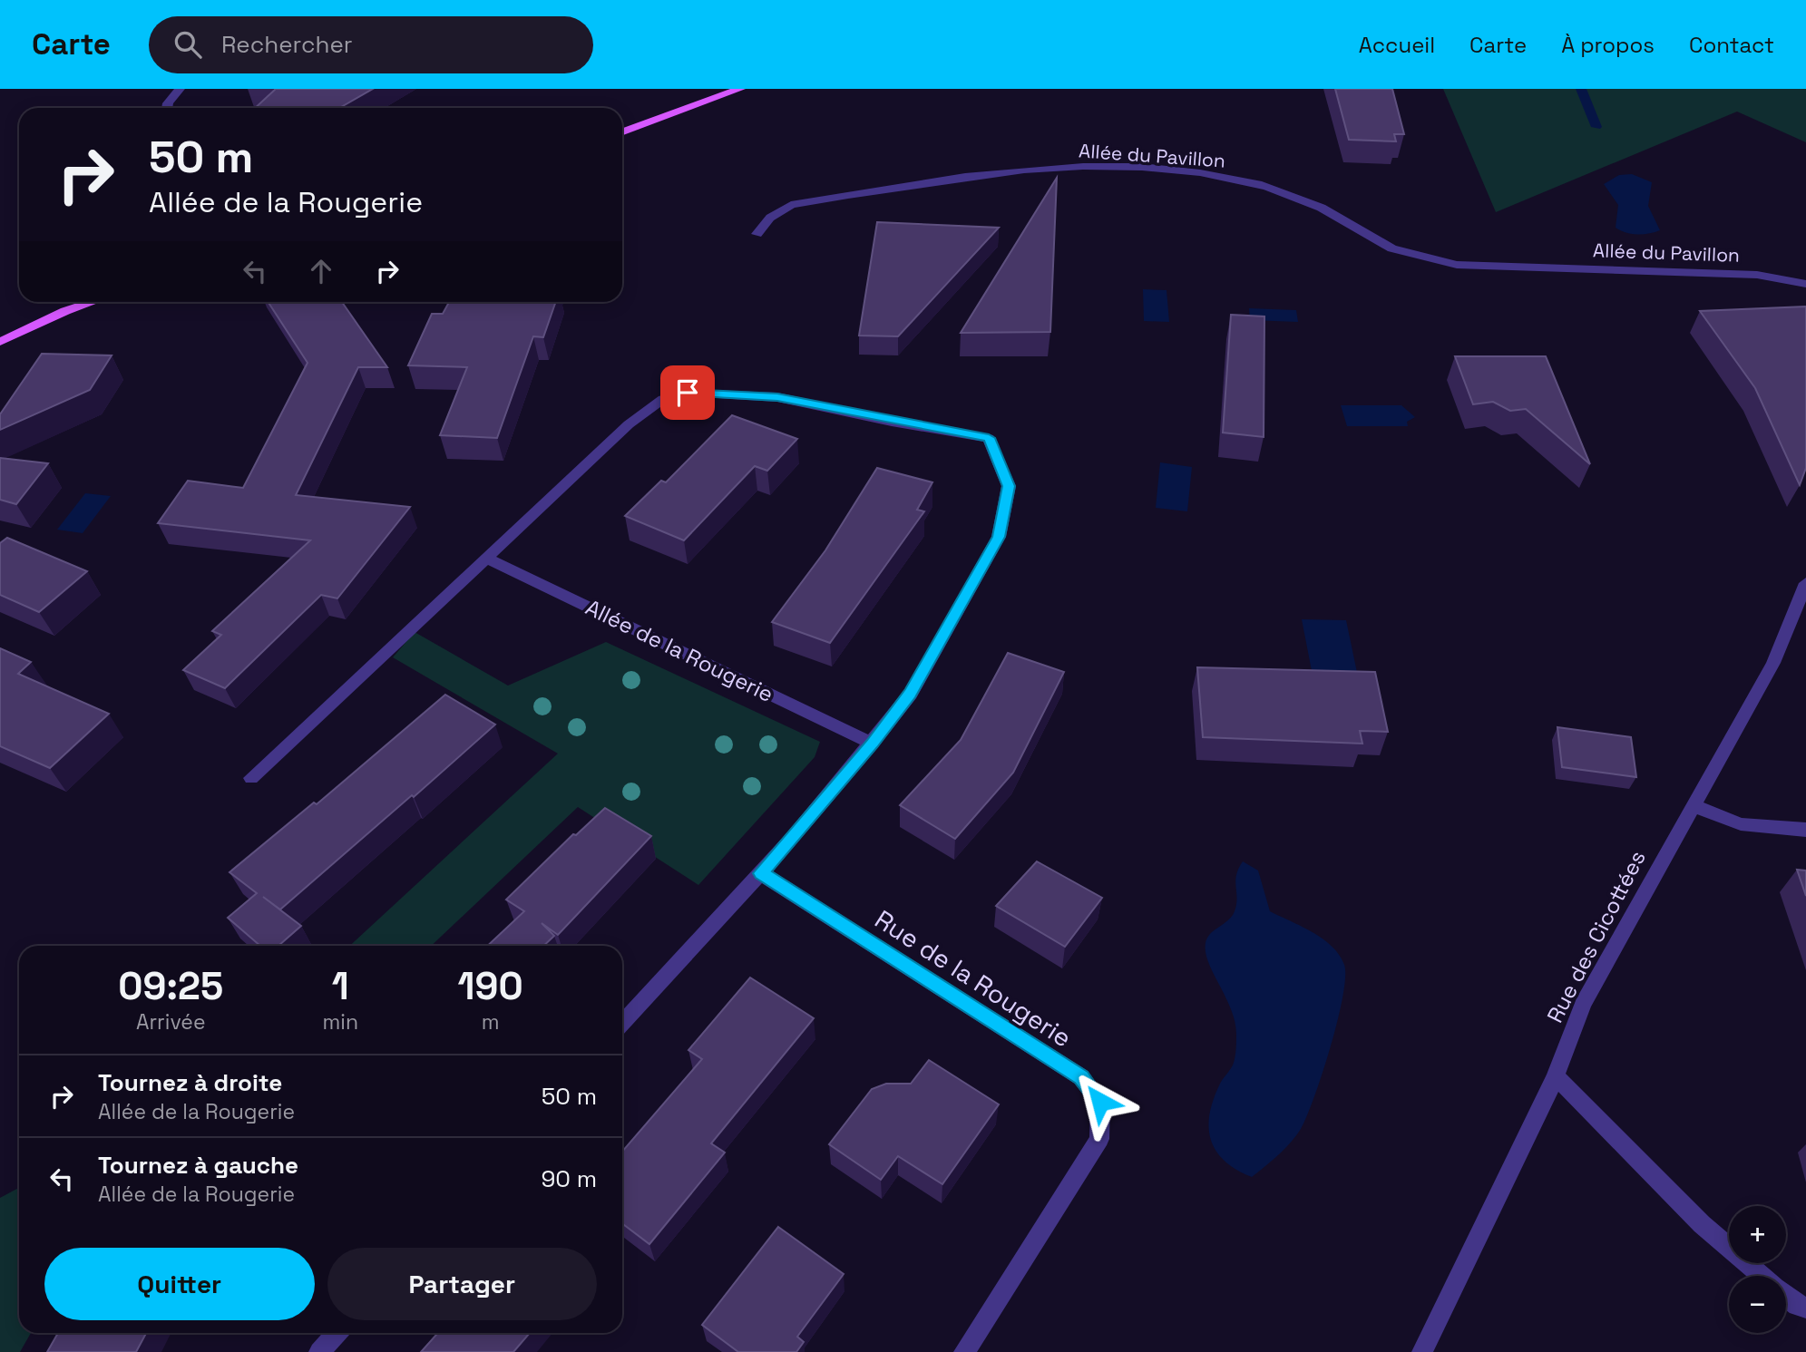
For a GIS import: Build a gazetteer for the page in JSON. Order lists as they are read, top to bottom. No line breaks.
{"streets":{"street":["Allée du Pavillon","Allée de la Rougerie","Rue des Cicottées","Rue de la Rougerie"]},"page":{"header":"Carte","search":"Rechercher","nav":["Accueil","Carte","À propos","Contact"],"turn":["50 m","Allée de la Rougerie"],"eta":["09:25","Arrivée","1","min","190","m"],"list":[{"name":"Tournez à droite","note":"Allée de la Rougerie","value":"50 m"},{"name":"Tournez à gauche","note":"Allée de la Rougerie","value":"90 m"}],"map_buttons":["+","−"],"buttons":["Quitter","Partager"]}}
